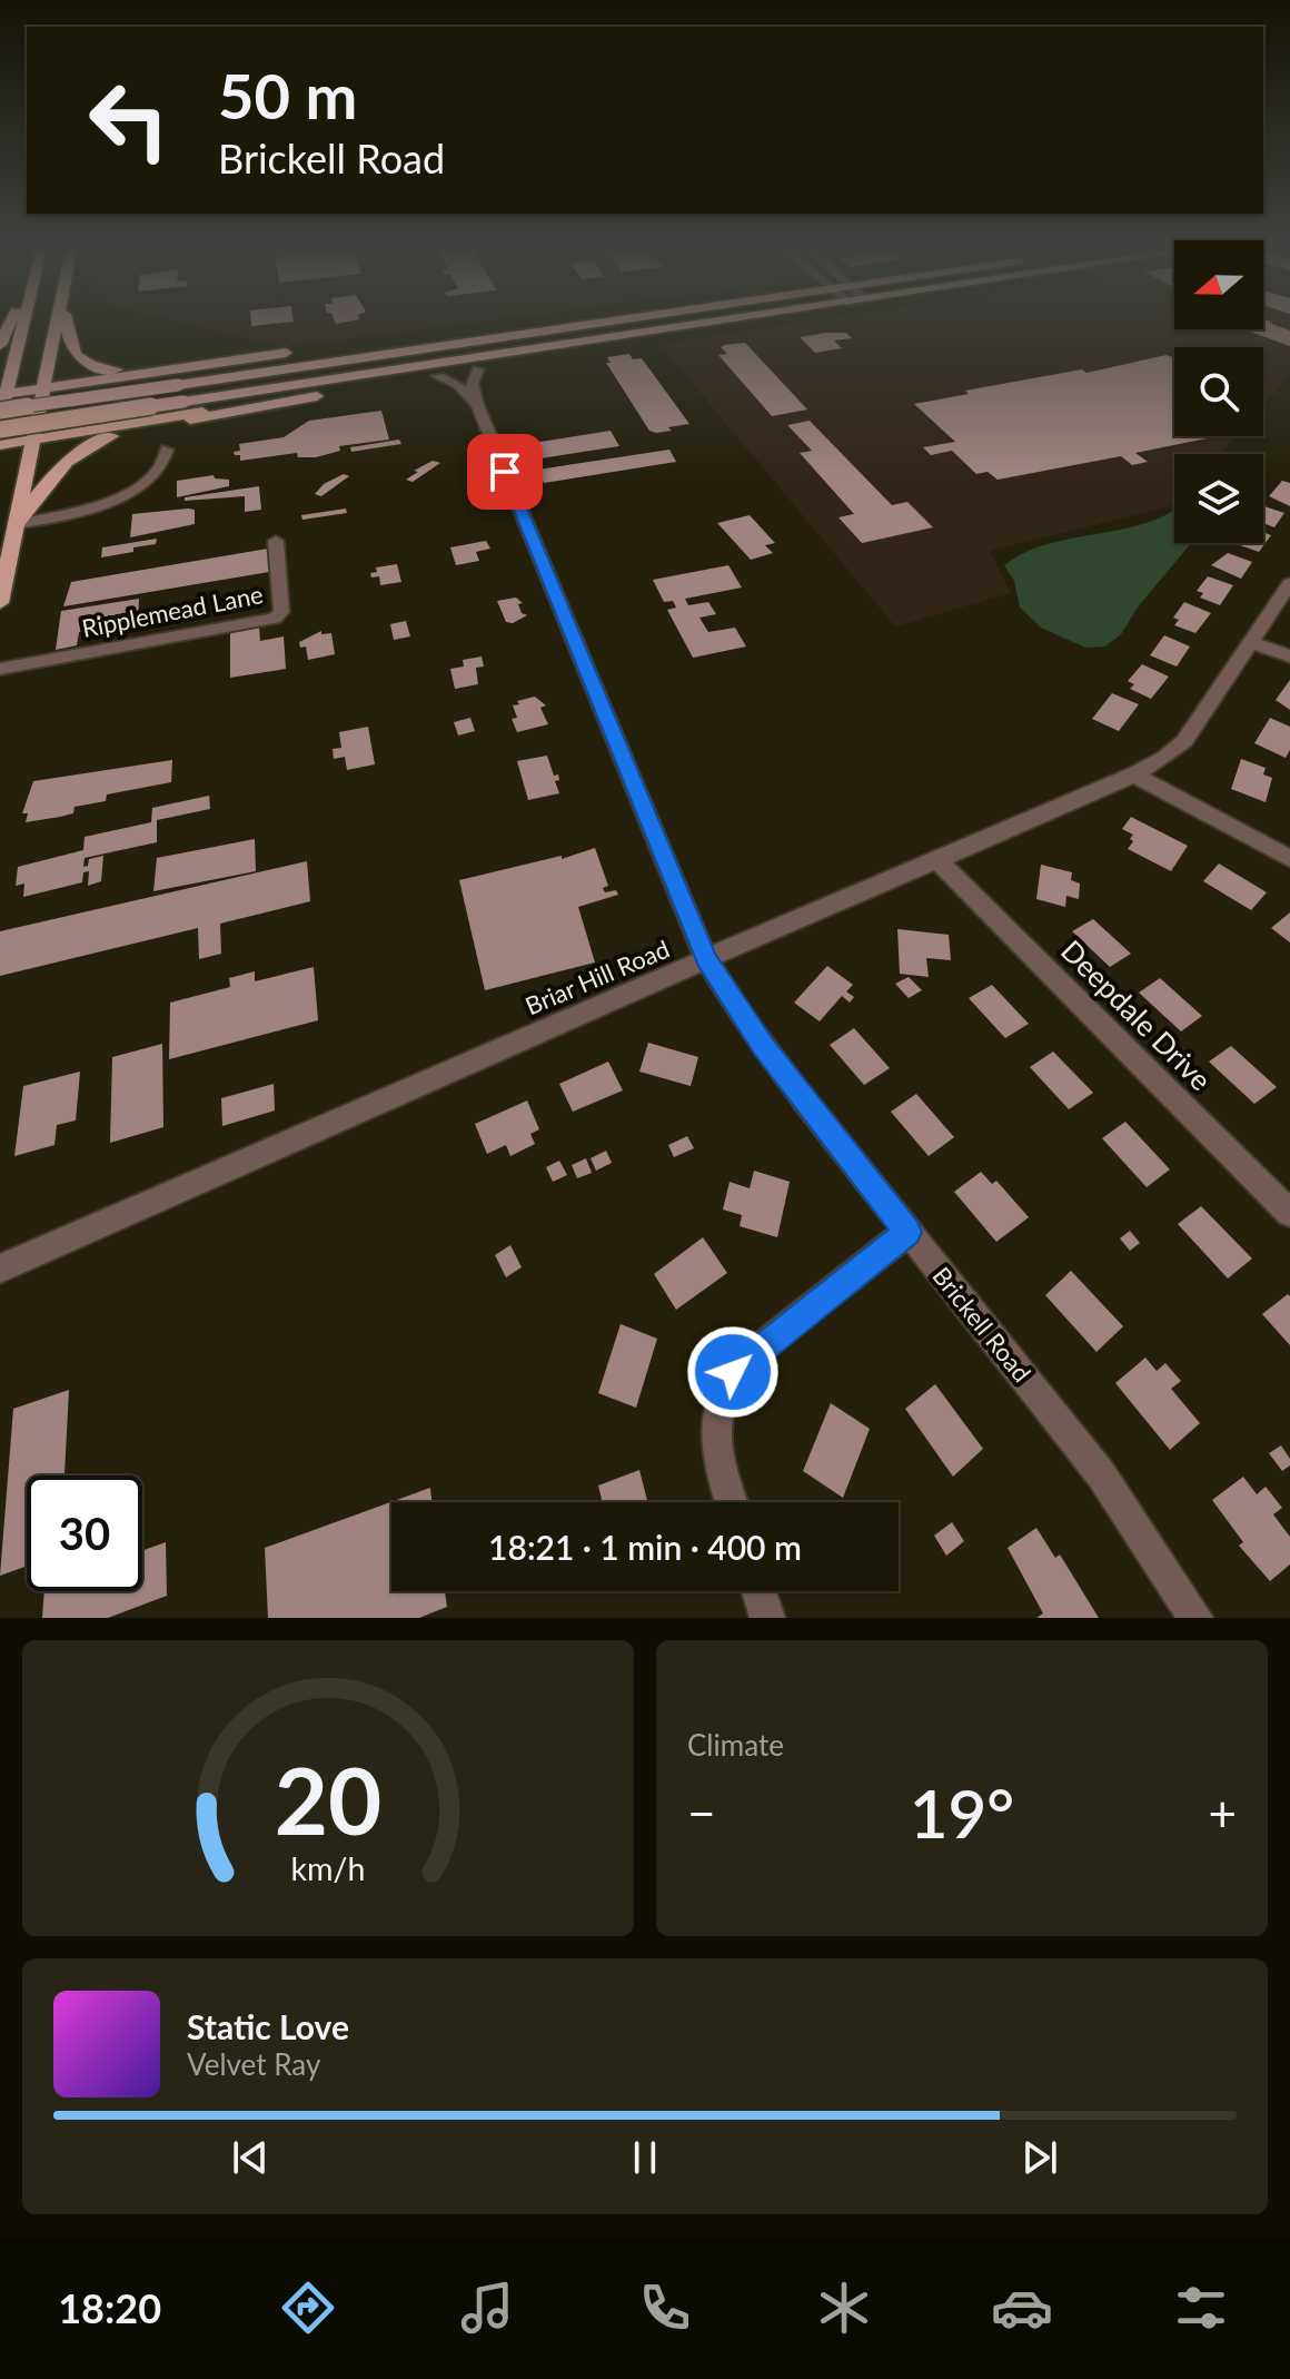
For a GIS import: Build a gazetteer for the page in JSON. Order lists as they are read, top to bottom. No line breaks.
{"streets":{"street":["Ripplemead Lane","Briar Hill Road","Deepdale Drive","Brickell Road"]},"crossings":[["Briar Hill Road","Deepdale Drive"],["Briar Hill Road","Brickell Road"]],"north":"left","page":{"turn":["50 m","Brickell Road"],"limit":"30","trip":"18:21 · 1 min · 400 m","tile":"Climate","heat":["−","19°","+"],"song":["Static Love","Velvet Ray"],"tabs":"18:20","gauge":["20","km/h"]}}
